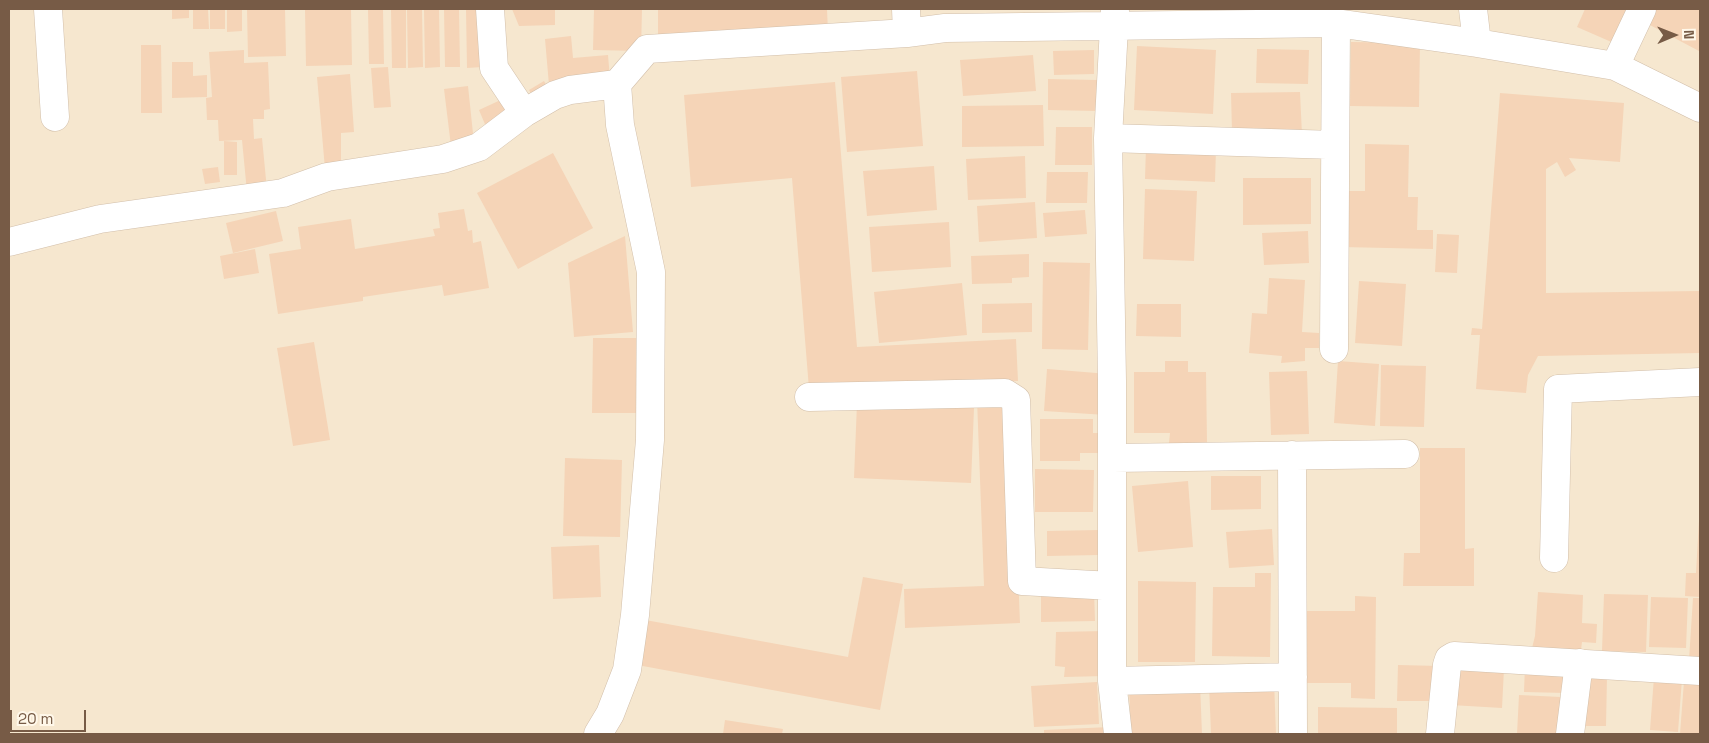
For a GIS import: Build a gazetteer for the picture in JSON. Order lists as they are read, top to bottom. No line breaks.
{"scale_bar":"20 m","north":"right"}
